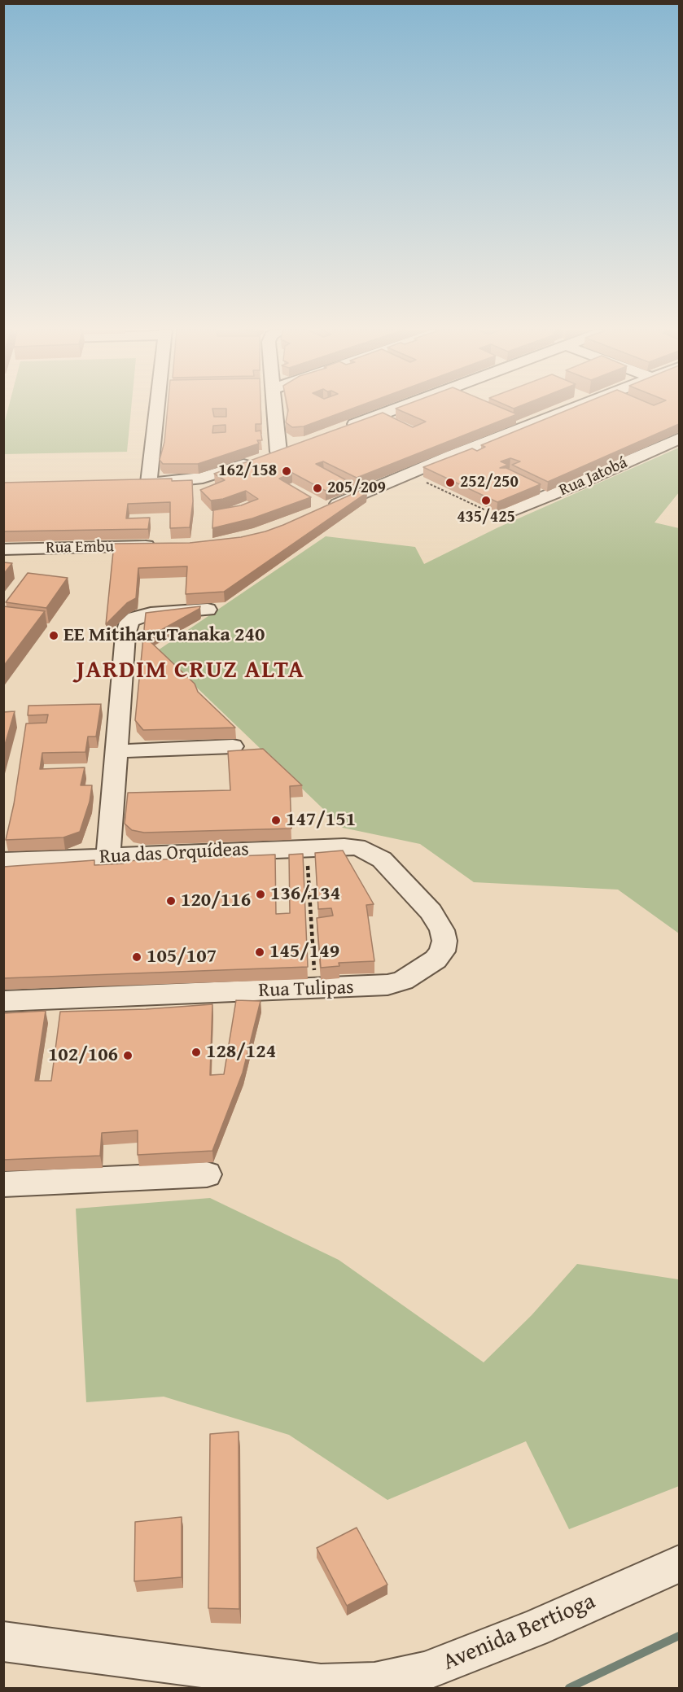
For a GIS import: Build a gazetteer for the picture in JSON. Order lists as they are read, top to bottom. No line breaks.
{"streets":{"street":["Rua Jatobá","Rua Embu","Rua das Orquídeas","Rua Tulipas","Avenida Bertioga"]},"crossings":[["Rua das Orquídeas","Rua Tulipas"]],"districts":["JARDIM CRUZ ALTA"],"places":["162/158","252/250","205/209","435/425","EE MitiharuTanaka 240","147/151","136/134","120/116","145/149","105/107","128/124","102/106"]}
